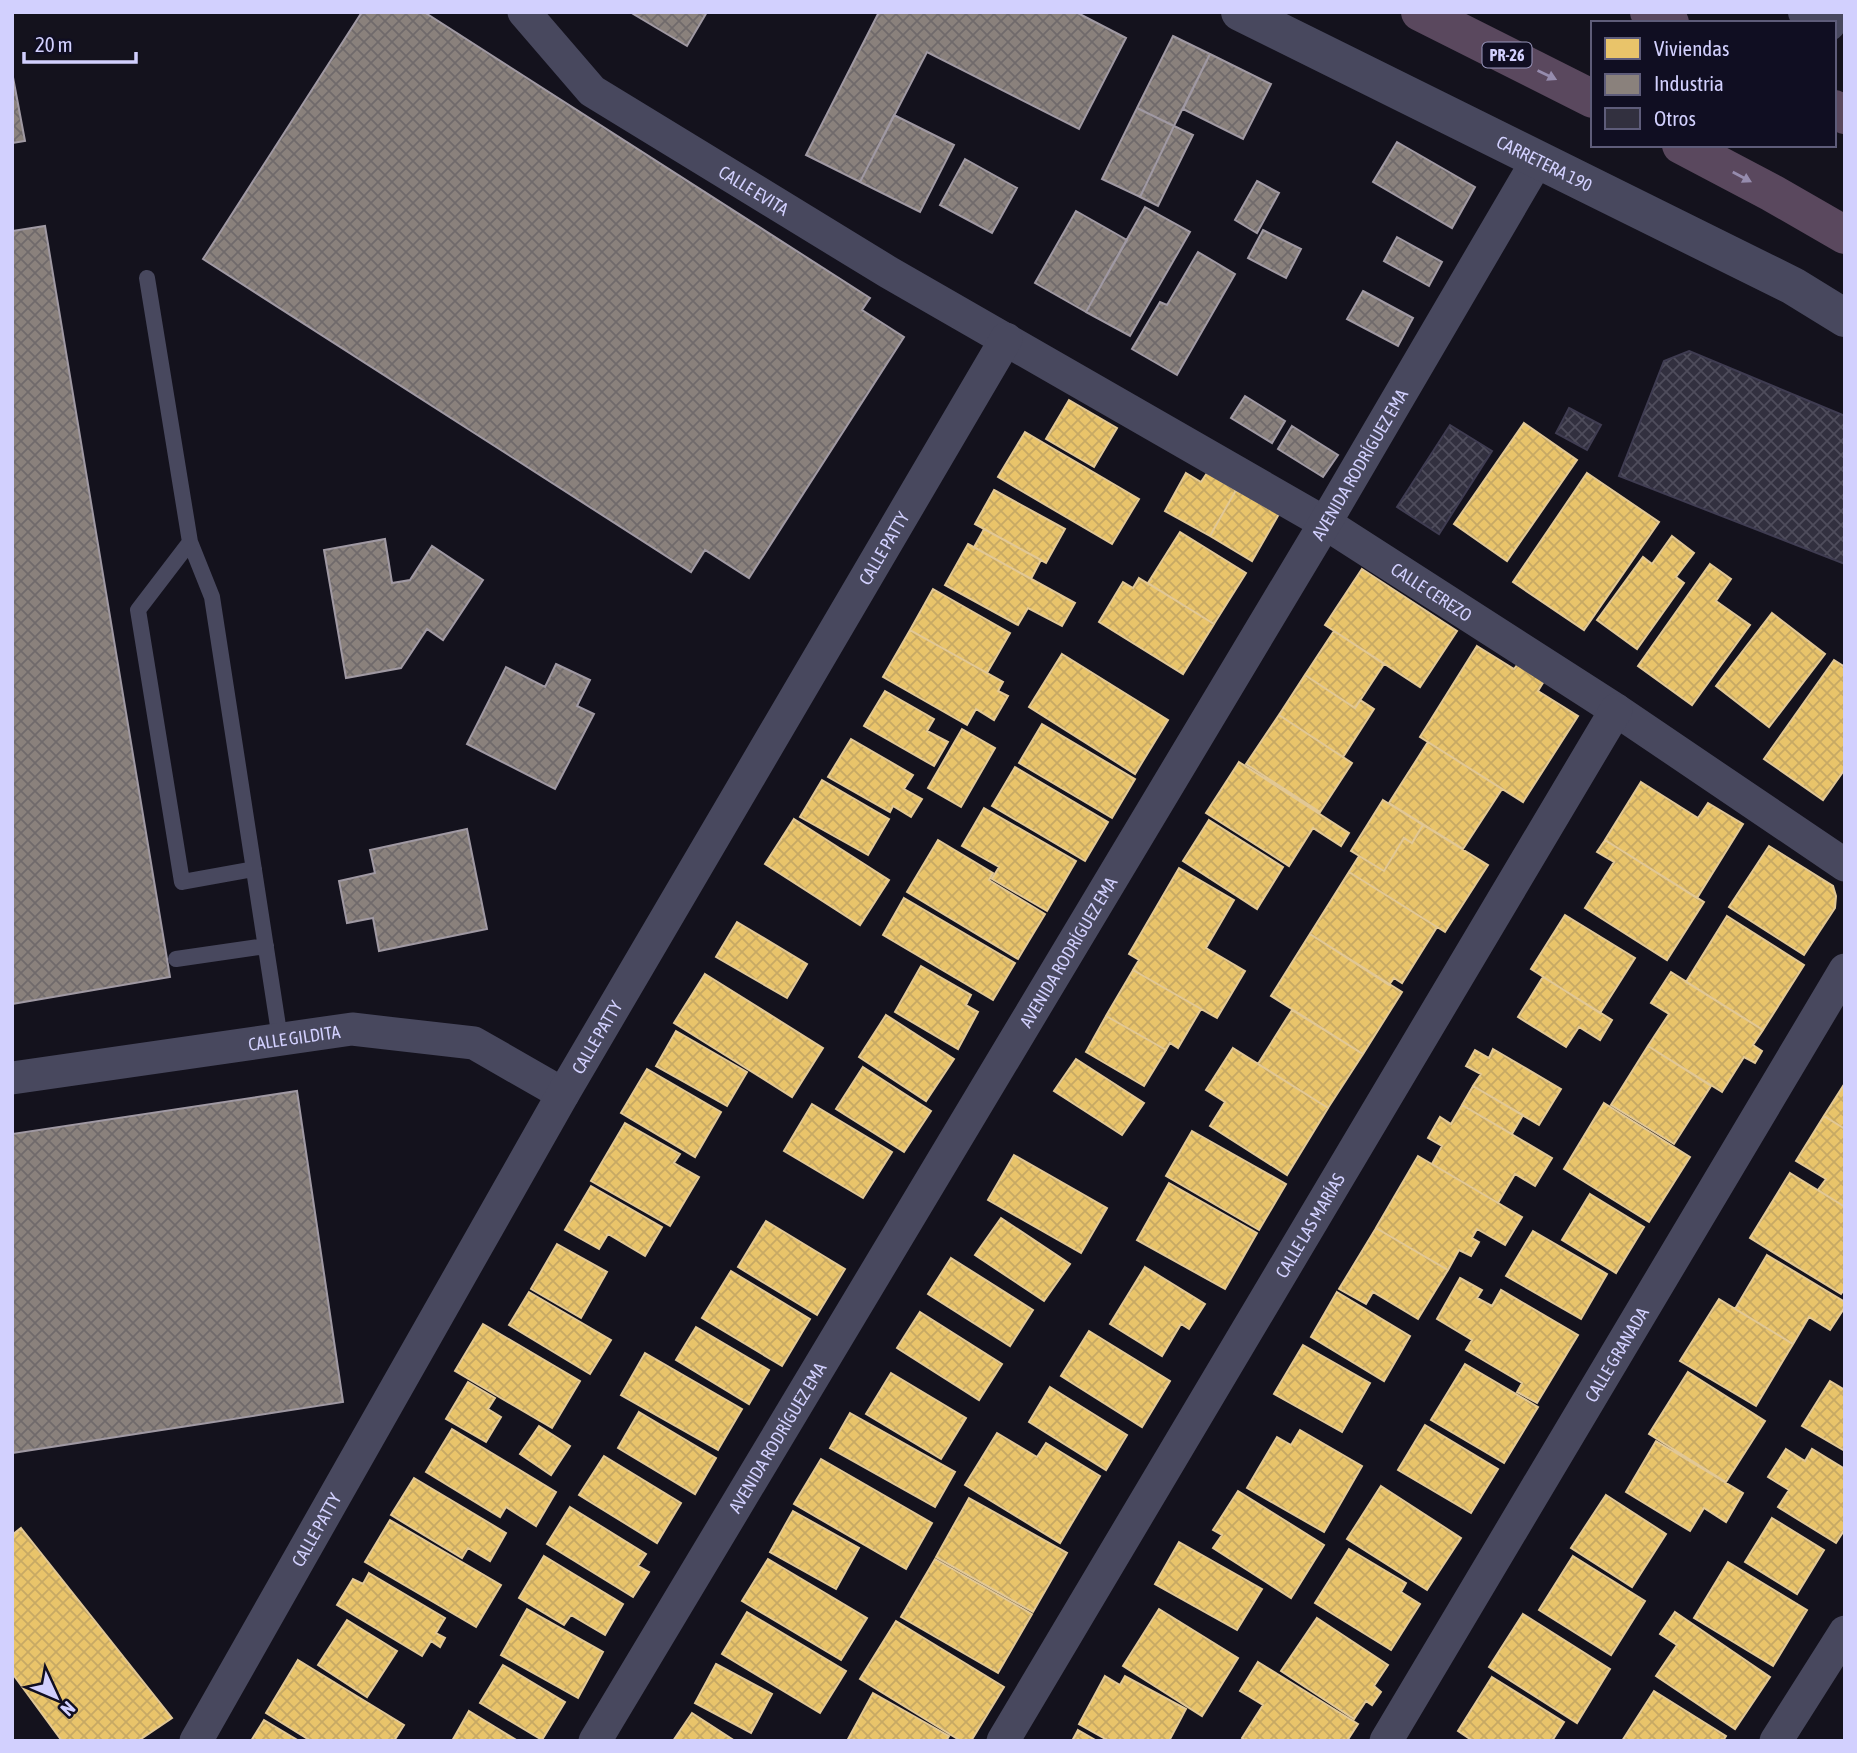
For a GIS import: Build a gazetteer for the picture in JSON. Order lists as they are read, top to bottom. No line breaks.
{"streets":{"highway":["PR-26"],"street":["CARRETERA 190","CALLE EVITA","AVENIDA RODRÍGUEZ EMA","CALLE PATTY","CALLE CEREZO","CALLE GILDITA","CALLE LAS MARÍAS","CALLE GRANADA"]},"crossings":[["CARRETERA 190","AVENIDA RODRÍGUEZ EMA"],["CALLE EVITA","CALLE PATTY"],["CALLE EVITA","CALLE CEREZO"],["AVENIDA RODRÍGUEZ EMA","CALLE CEREZO"],["CALLE PATTY","CALLE CEREZO"],["CALLE PATTY","CALLE GILDITA"],["CALLE CEREZO","CALLE LAS MARÍAS"]],"legend":["Viviendas","Industria","Otros"],"scale_bar":"20 m","north":"bottom right"}
